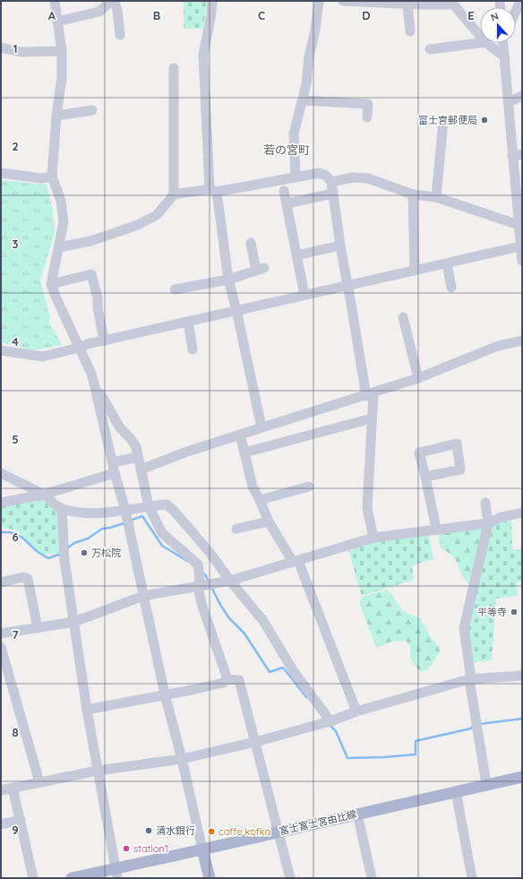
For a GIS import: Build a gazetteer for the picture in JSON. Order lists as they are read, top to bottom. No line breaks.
{"streets":{"main road":["富士富士宮由比線"]},"districts":["若の宮町"],"places":["富士宮郵便局","万松院","平等寺","清水銀行","caffe kofka","station1"],"north":"top","grid":{"columns":["A","B","C","D","E"],"rows":["1","2","3","4","5","6","7","8","9"]}}
